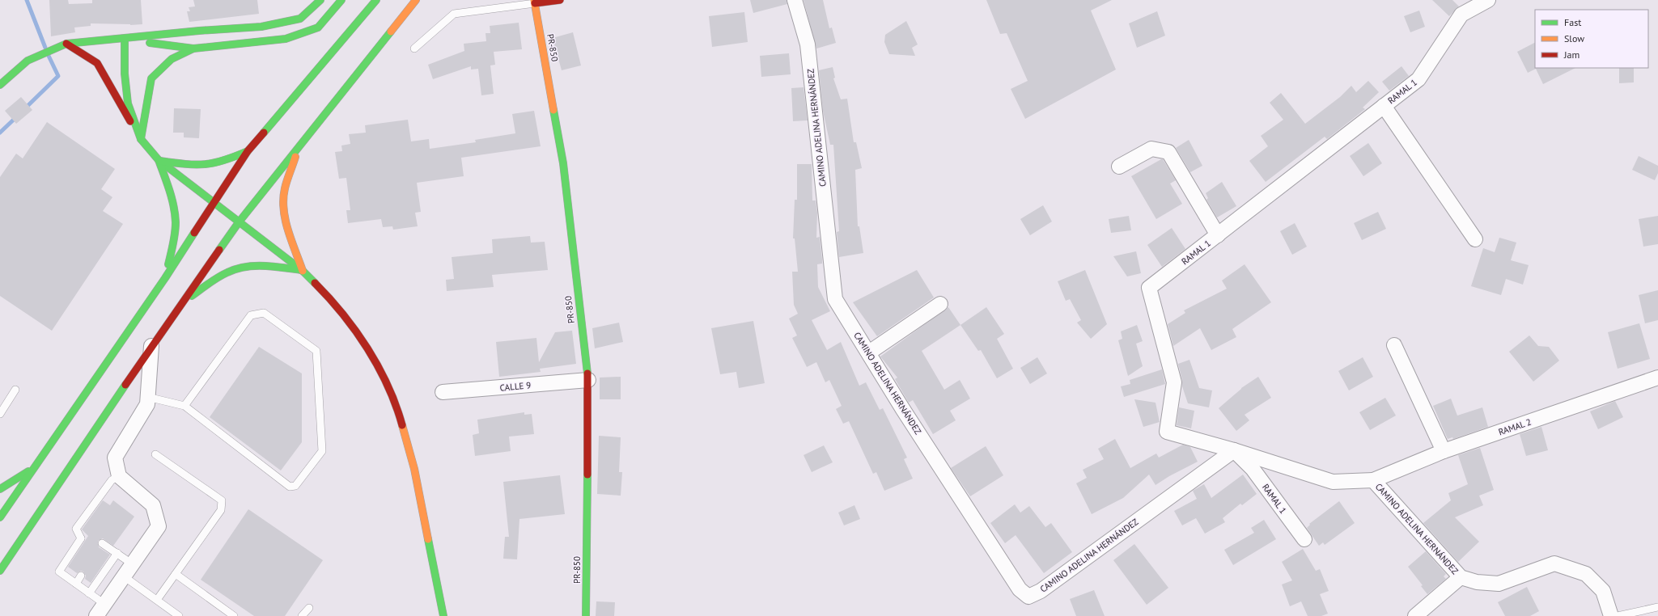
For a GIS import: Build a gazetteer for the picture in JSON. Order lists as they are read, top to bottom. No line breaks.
{"streets":{"main road":["PR-850"],"street":["RAMAL 1","CAMINO ADELINA HERNÁNDEZ","CALLE 9","RAMAL 2"]},"crossings":[["PR-850","CALLE 9"],["RAMAL 1","CAMINO ADELINA HERNÁNDEZ"],["CAMINO ADELINA HERNÁNDEZ","RAMAL 2"]],"legend":["Fast","Slow","Jam"]}
